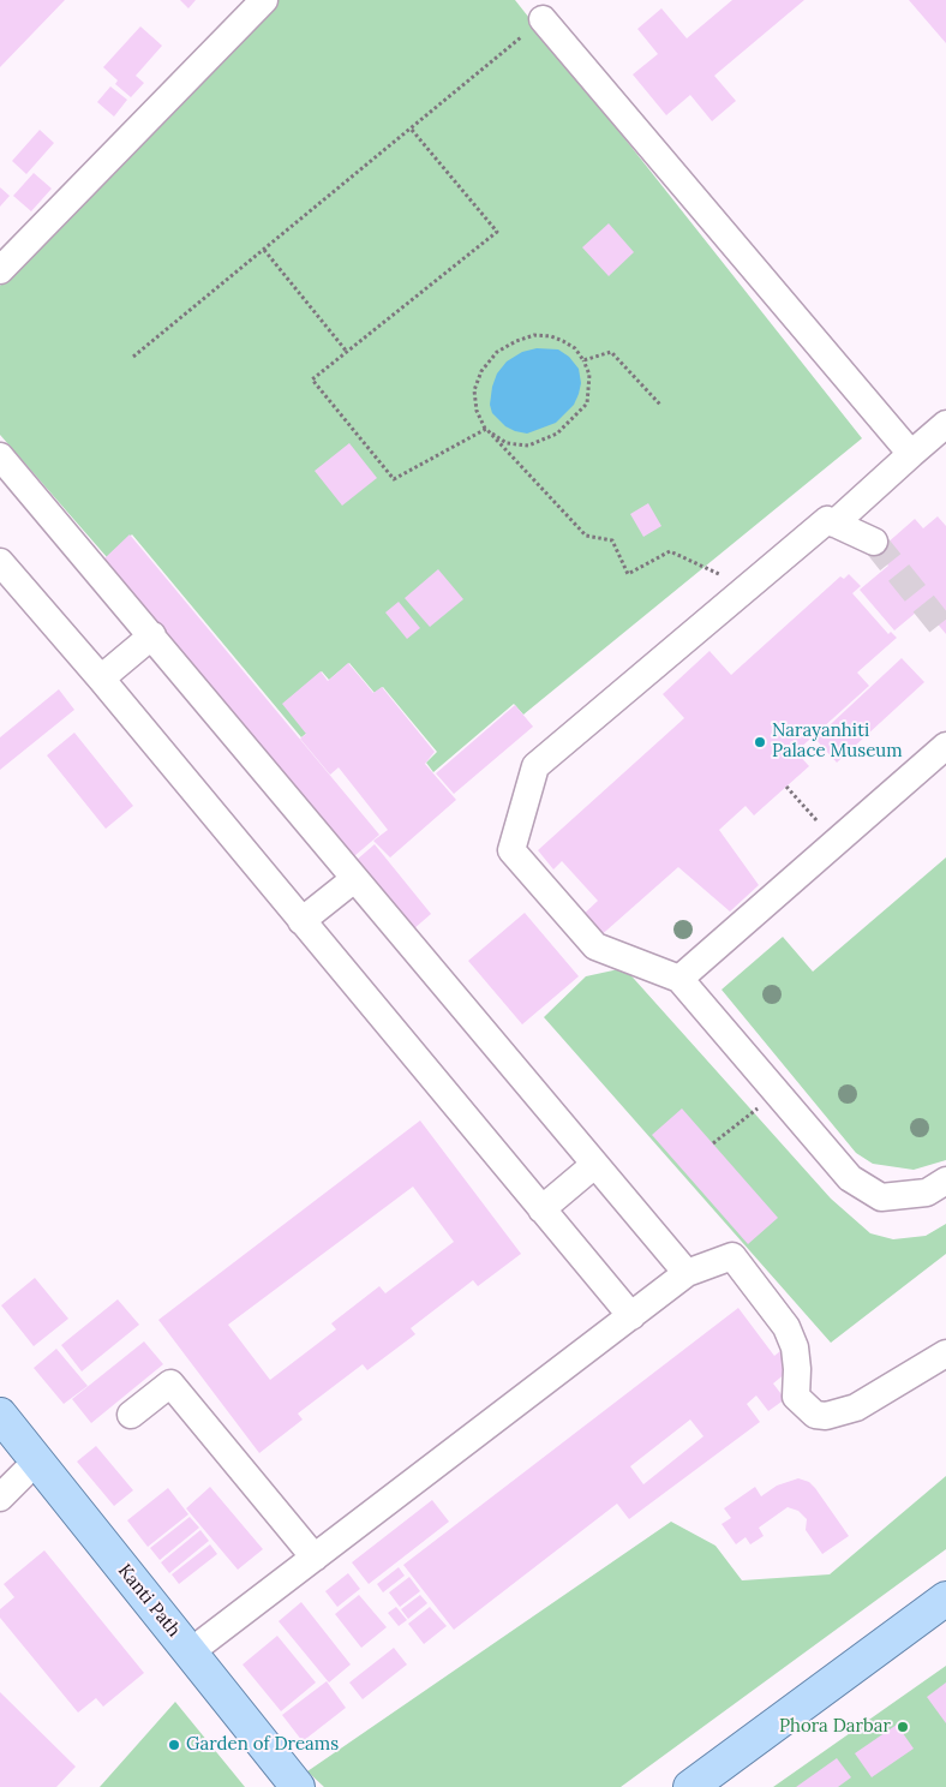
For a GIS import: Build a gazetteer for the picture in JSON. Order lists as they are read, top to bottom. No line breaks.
{"streets":{"main road":["Kanti Path"]},"places":["Narayanhiti Palace Museum","Phora Darbar","Garden of Dreams"]}
